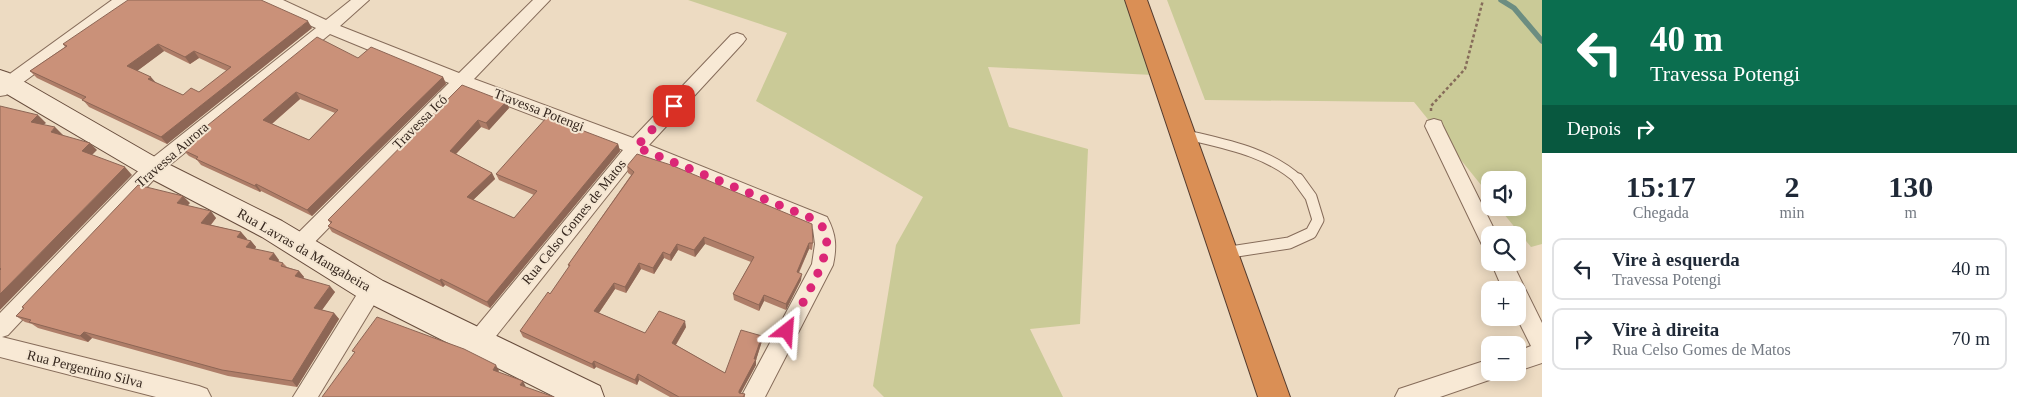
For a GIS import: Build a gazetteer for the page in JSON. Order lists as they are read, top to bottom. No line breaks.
{"streets":{"street":["Travessa Potengi","Travessa Icó","Travessa Aurora","Rua Celso Gomes de Matos","Rua Lavras da Mangabeira","Rua Pergentino Silva"]},"crossings":[["Travessa Potengi","Travessa Icó"],["Travessa Potengi","Travessa Aurora"],["Travessa Potengi","Rua Celso Gomes de Matos"],["Travessa Icó","Rua Lavras da Mangabeira"],["Travessa Aurora","Rua Lavras da Mangabeira"],["Rua Celso Gomes de Matos","Rua Lavras da Mangabeira"]],"page":{"turn":["40 m","Travessa Potengi"],"then":"Depois","eta":["15:17","Chegada","2","min","130","m"],"map_buttons":["+","−"],"list":[{"name":"Vire à esquerda","note":"Travessa Potengi","value":"40 m"},{"name":"Vire à direita","note":"Rua Celso Gomes de Matos","value":"70 m"}]}}
